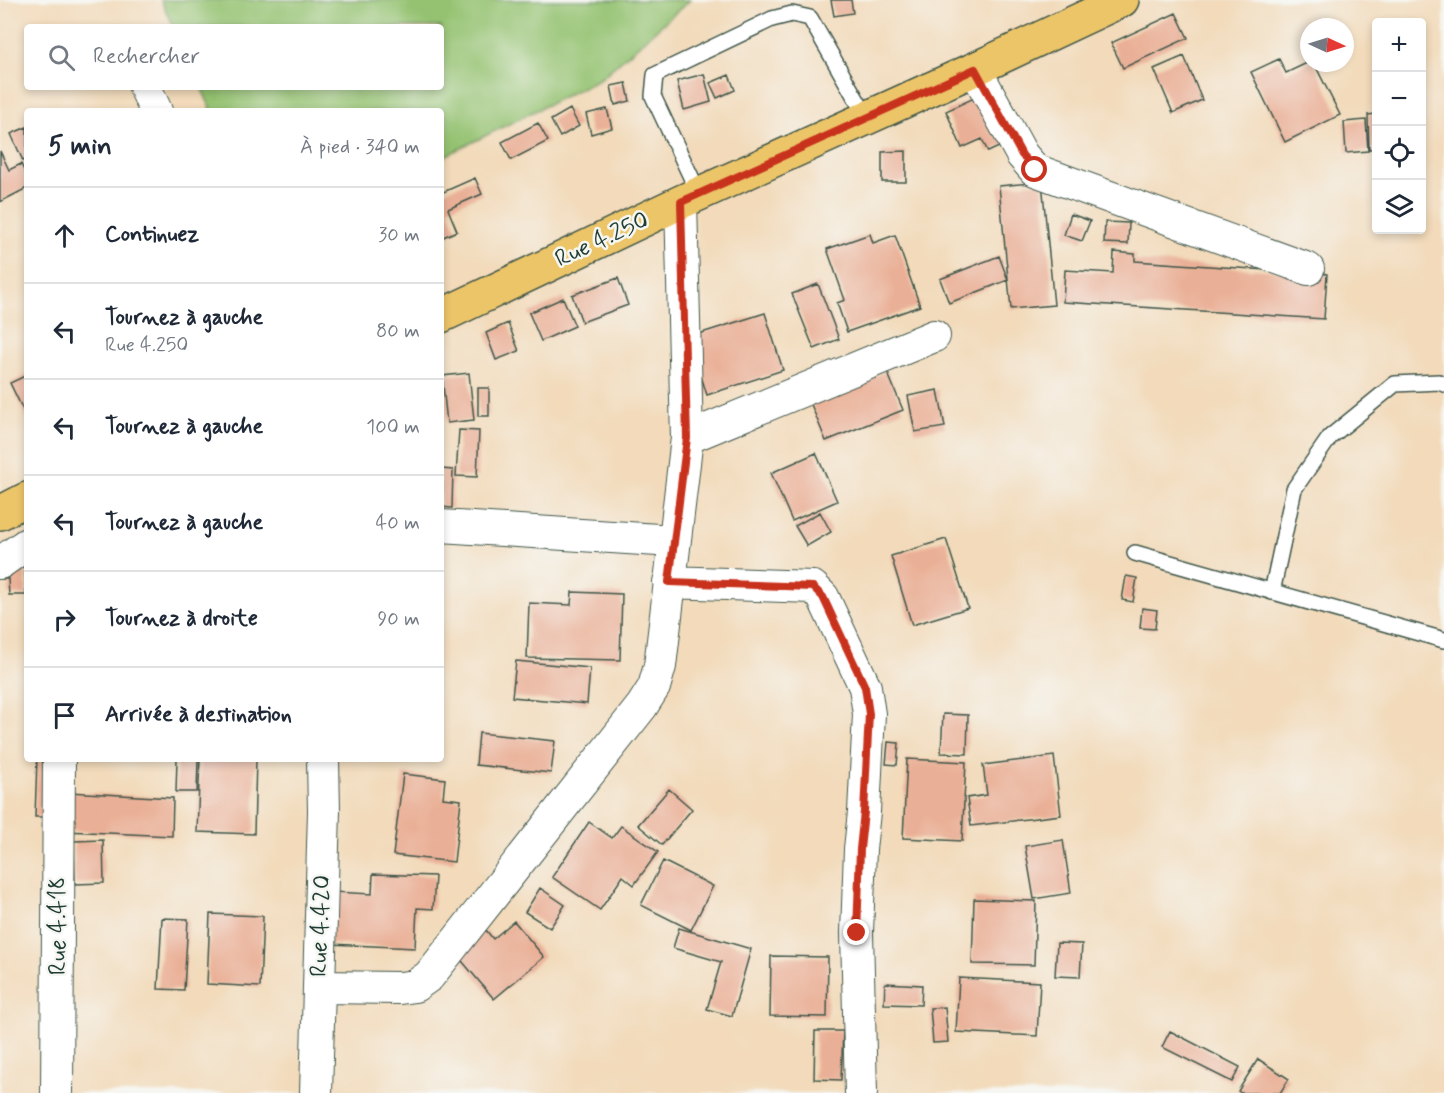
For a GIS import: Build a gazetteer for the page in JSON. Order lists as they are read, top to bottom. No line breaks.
{"streets":{"main road":["Rue 4.250"],"street":["Rue 4.418","Rue 4.420"]},"north":"right","page":{"map_buttons":["+","−"],"search":"Rechercher","heading":["5 min","À pied · 340 m"],"list":[["Continuez","30 m"],["Tournez à gauche","Rue 4.250","80 m"],["Tournez à gauche","100 m"],["Tournez à gauche","40 m"],["Tournez à droite","90 m"],"Arrivée à destination"]}}
